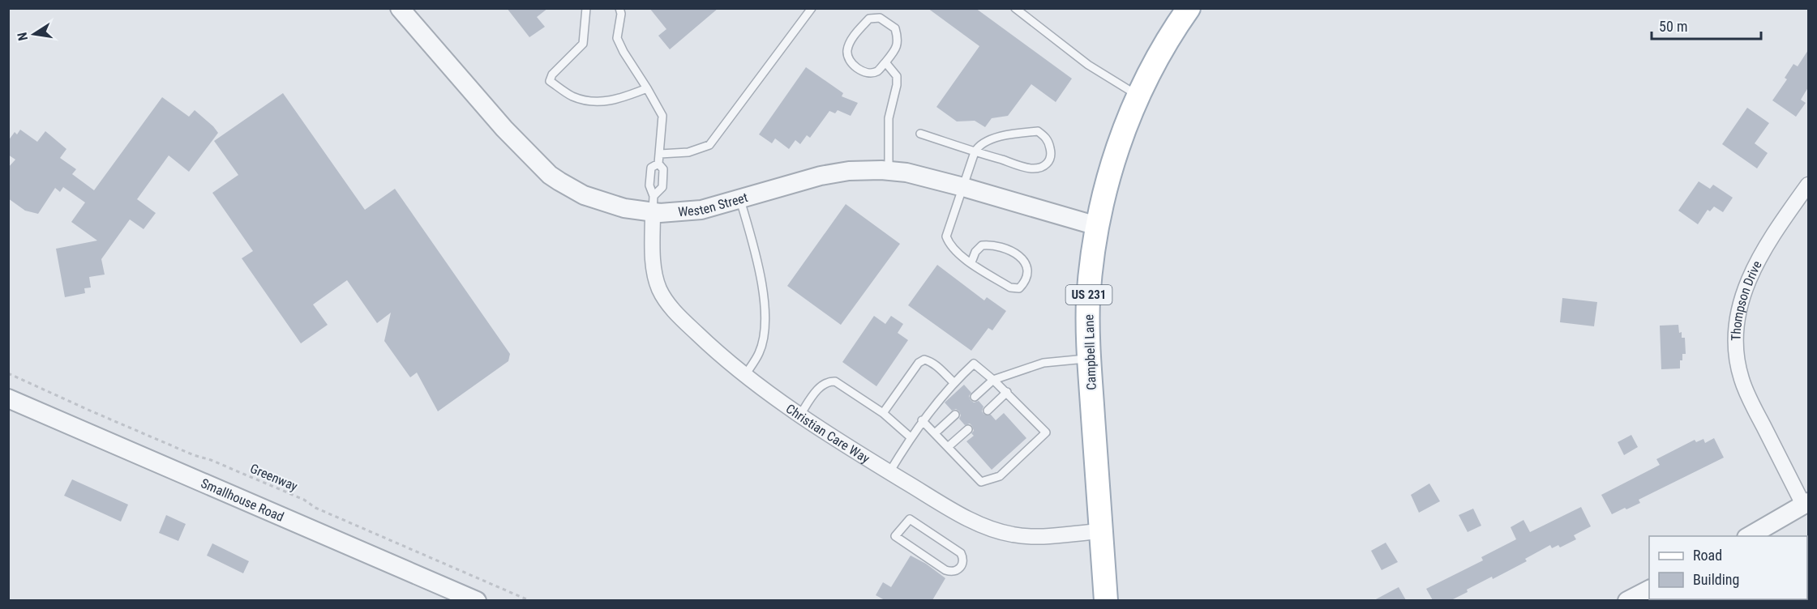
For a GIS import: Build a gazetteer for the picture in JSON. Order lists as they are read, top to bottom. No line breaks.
{"streets":{"main road":["US 231","Campbell Lane"],"street":["Westen Street","Thompson Drive","Christian Care Way","Smallhouse Road"],"path":["Greenway"]},"crossings":[["Westen Street","Campbell Lane"],["Westen Street","Christian Care Way"],["Campbell Lane","Christian Care Way"]],"legend":["Road","Building"],"scale_bar":"50 m","north":"left"}
